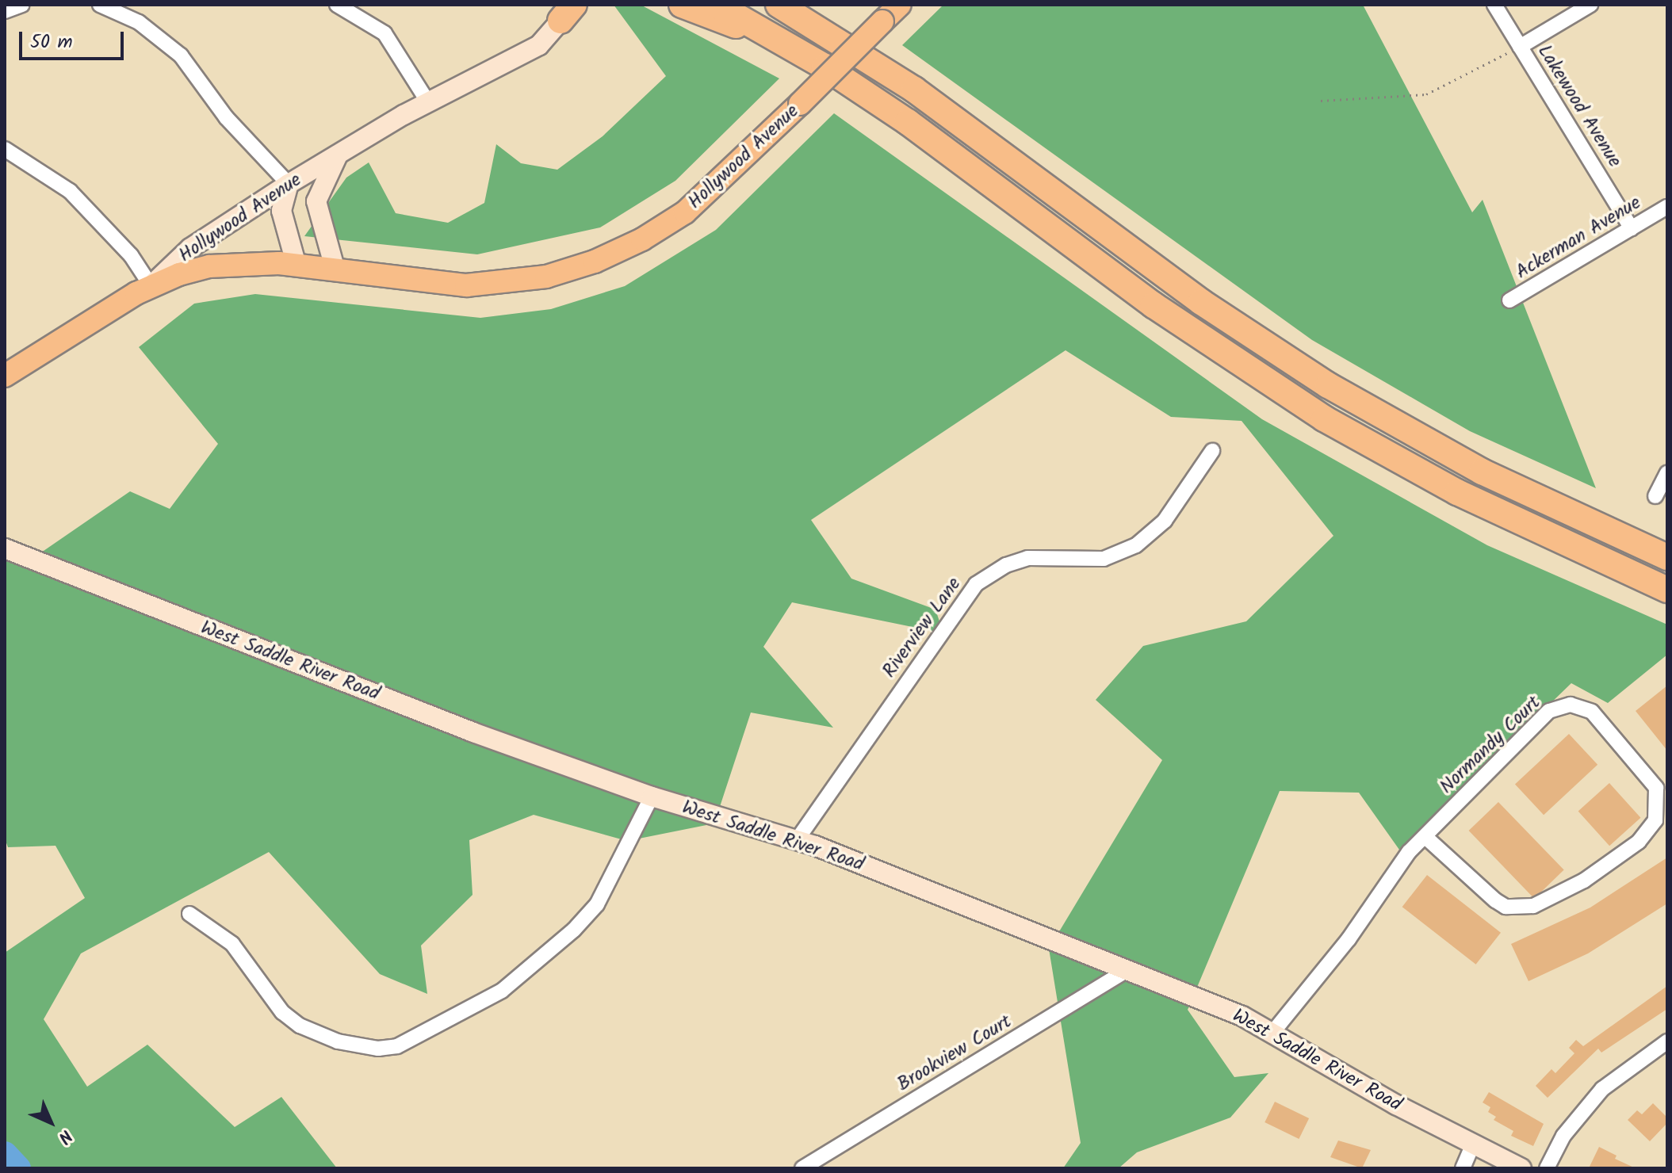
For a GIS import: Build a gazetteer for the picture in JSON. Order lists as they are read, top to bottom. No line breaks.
{"streets":{"main road":["Hollywood Avenue"],"street":["Lakewood Avenue","Ackerman Avenue","Riverview Lane","West Saddle River Road","Normandy Court","Brookview Court"]},"crossings":[["Lakewood Avenue","Ackerman Avenue"],["Riverview Lane","West Saddle River Road"],["West Saddle River Road","Normandy Court"],["West Saddle River Road","Brookview Court"]],"scale_bar":"50 m","north":"bottom right"}
